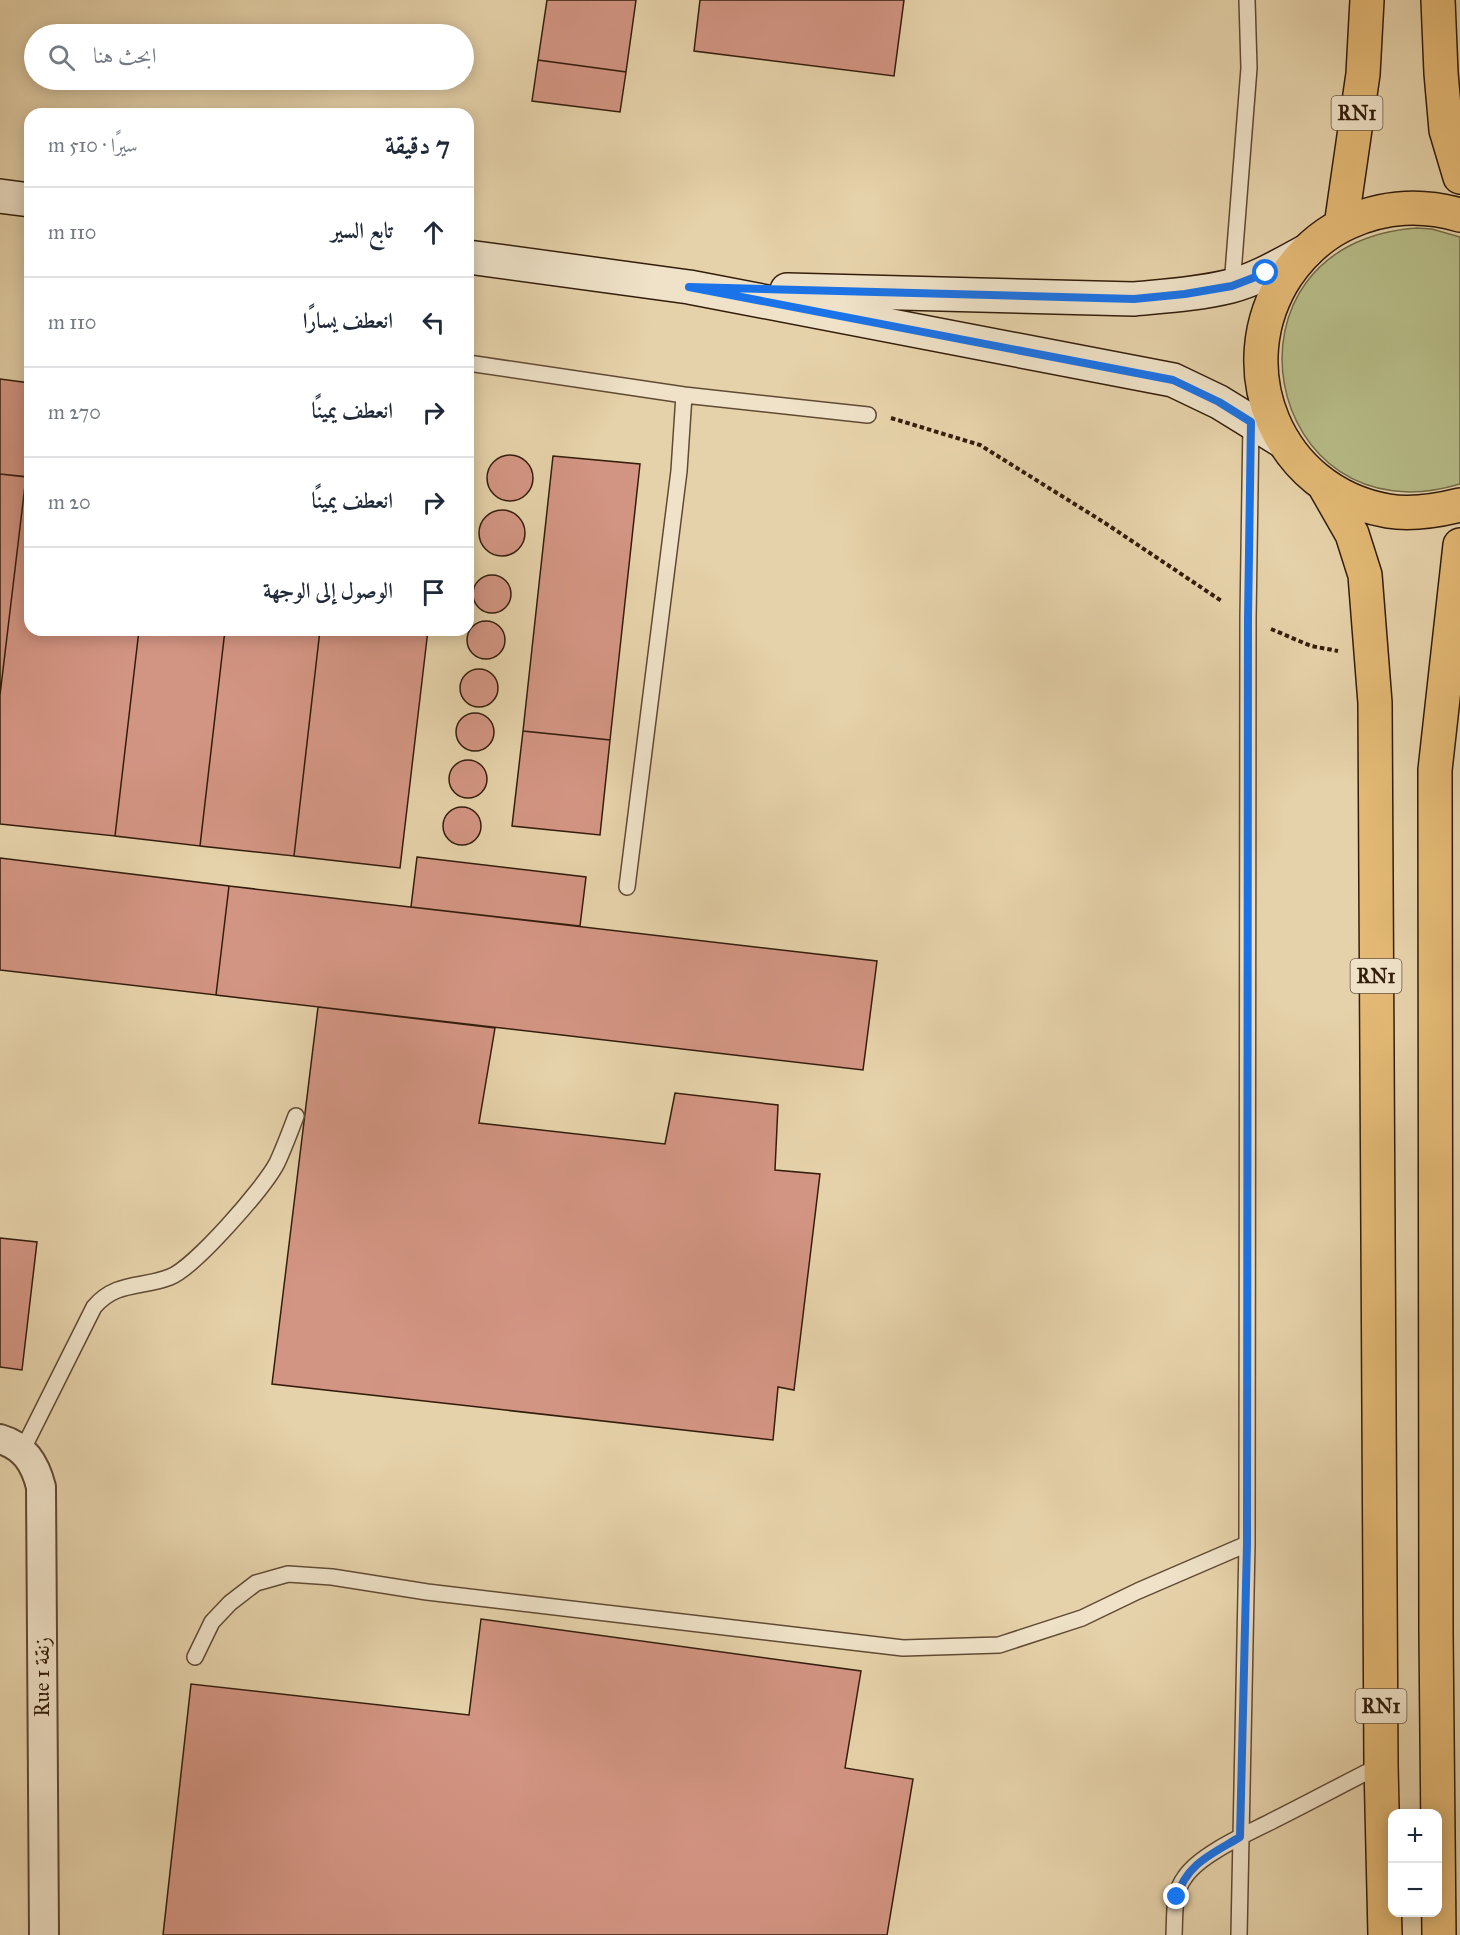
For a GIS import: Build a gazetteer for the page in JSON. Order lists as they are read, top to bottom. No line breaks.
{"streets":{"highway":["RN1"],"street":["Rue 1 زنقة"]},"page":{"search":"ابحث هنا","heading":["7 دقيقة","سيرًا · 510 m"],"list":[["تابع السير","110 m"],["انعطف يسارًا","110 m"],["انعطف يمينًا","270 m"],["انعطف يمينًا","20 m"],"الوصول إلى الوجهة"],"map_buttons":["+","−"]}}
